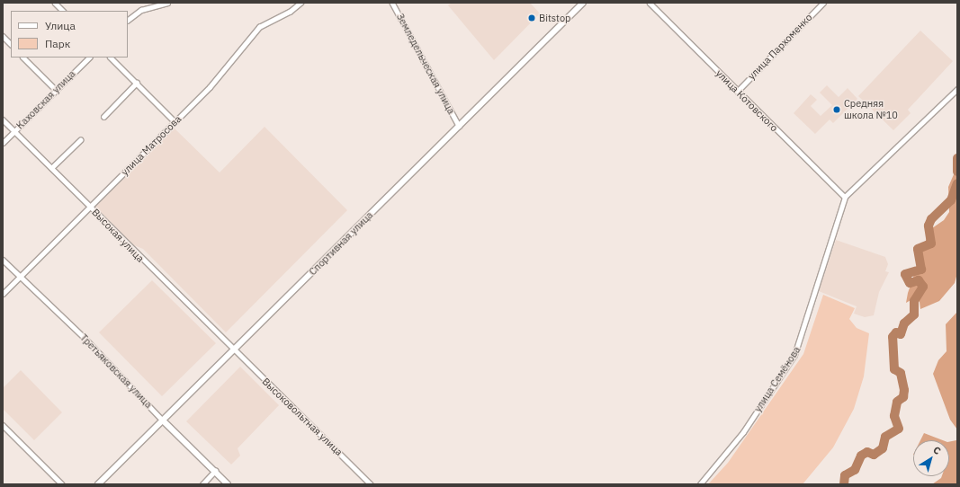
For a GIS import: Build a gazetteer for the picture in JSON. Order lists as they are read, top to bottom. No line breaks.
{"streets":{"street":["улица Пархоменко","Земледельческая улица","Каховская улица","улица Котовского","улица Матросова","Высокая улица","Спортивная улица","Третьяковская улица","улица Семёнова","Высоковольтная улица"]},"crossings":[["улица Пархоменко","улица Котовского"],["Земледельческая улица","Спортивная улица"],["Каховская улица","Высокая улица"],["улица Котовского","улица Семёнова"],["улица Матросова","Высокая улица"],["улица Матросова","Третьяковская улица"],["Высокая улица","Спортивная улица"],["Высокая улица","Высоковольтная улица"],["Спортивная улица","Третьяковская улица"],["Спортивная улица","Высоковольтная улица"]],"places":["Bitstop","Средняя школа №10"],"legend":["Улица","Парк"],"north":"top right"}
